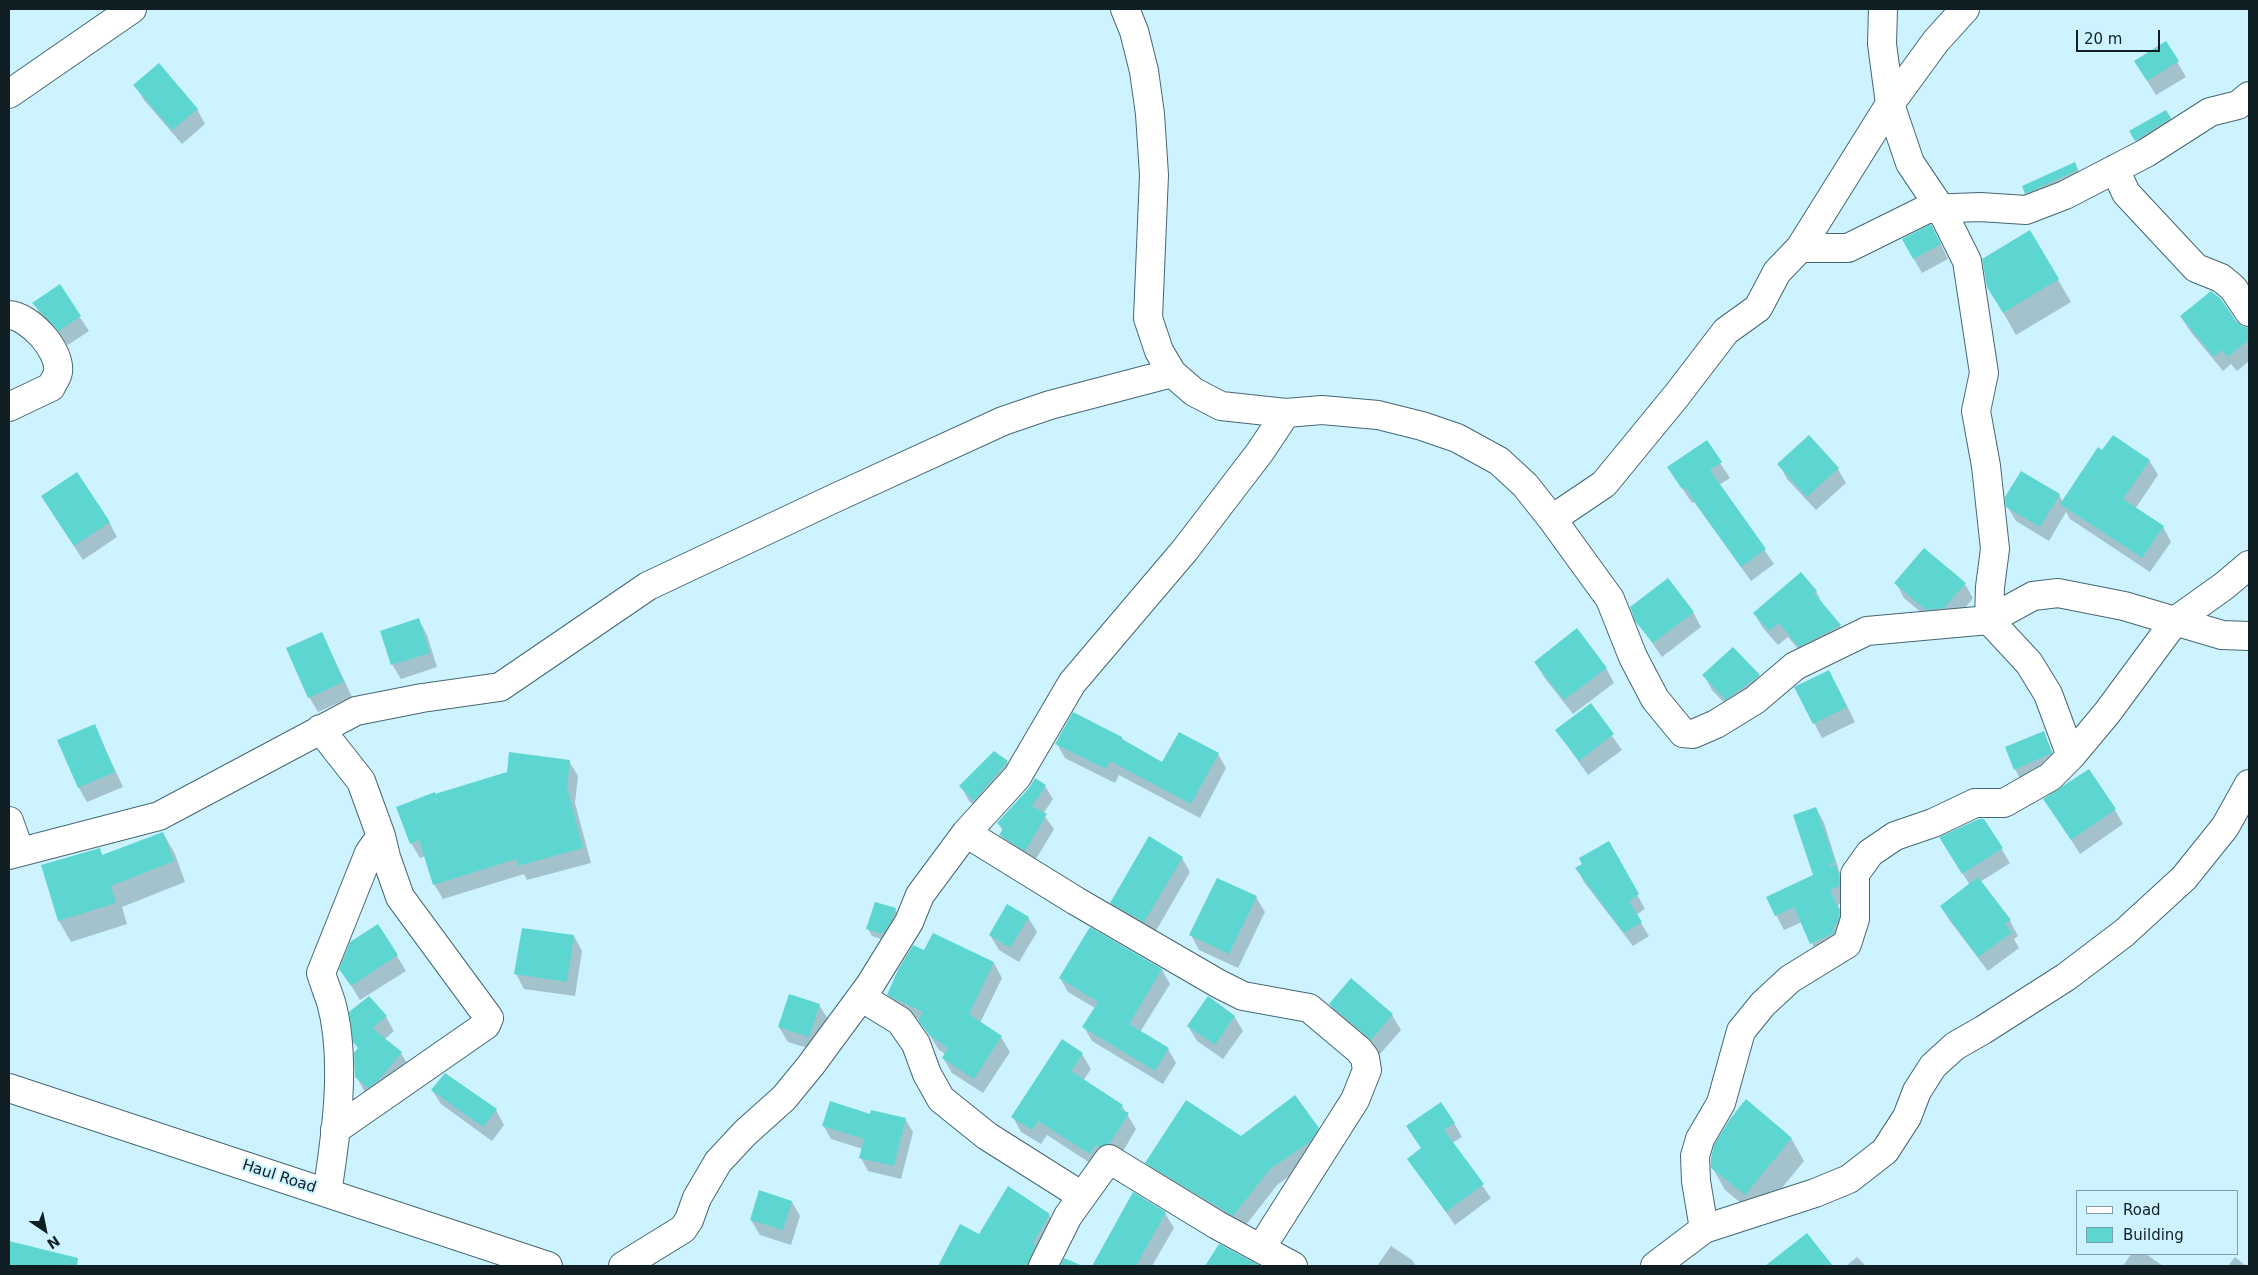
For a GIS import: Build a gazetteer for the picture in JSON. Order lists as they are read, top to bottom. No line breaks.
{"streets":{"street":["Haul Road"]},"legend":["Road","Building"],"scale_bar":"20 m","north":"bottom right"}
